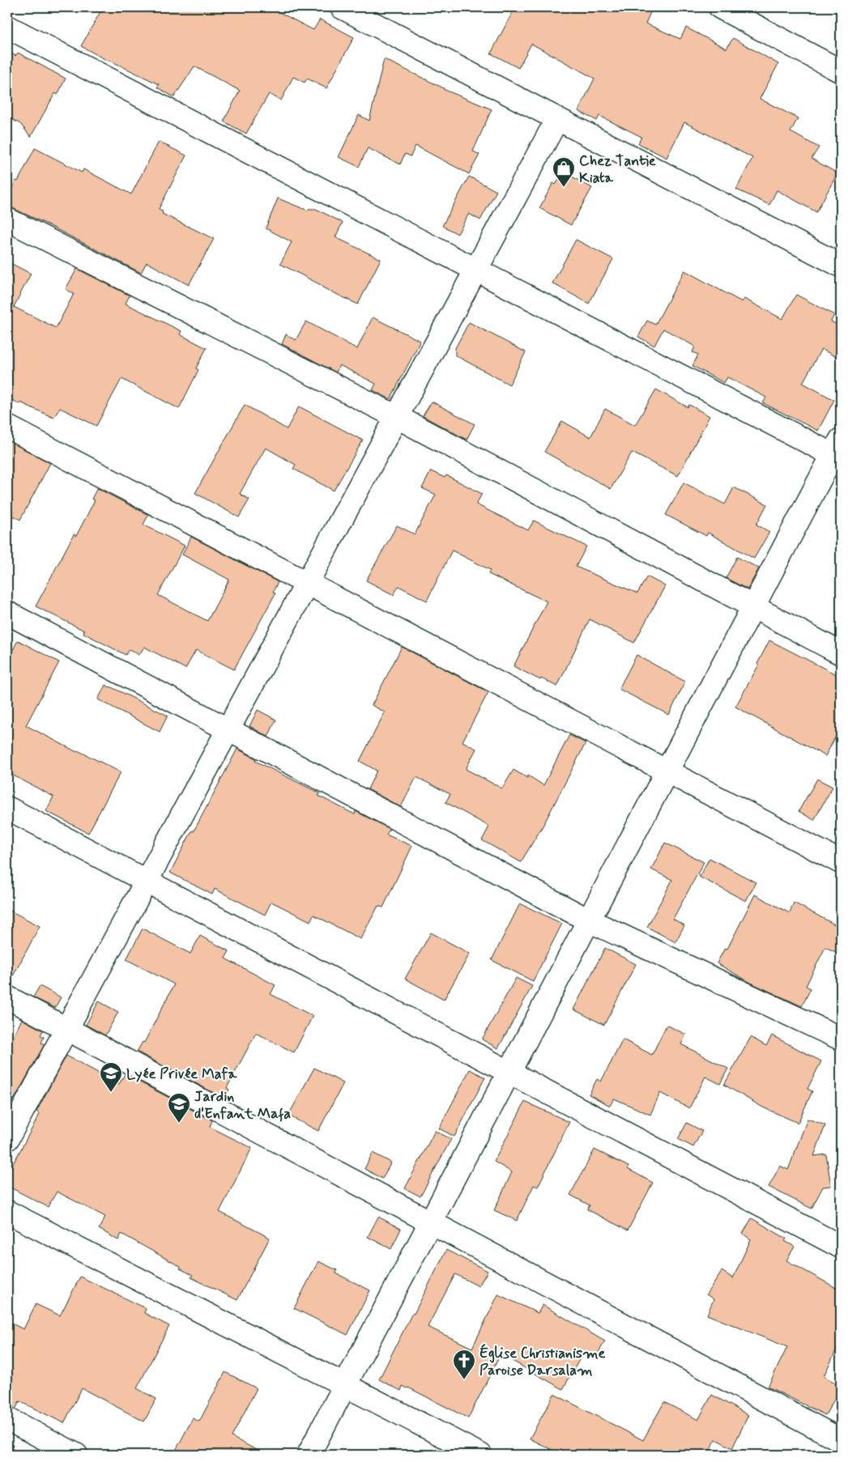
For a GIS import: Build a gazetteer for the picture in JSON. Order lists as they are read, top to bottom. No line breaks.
{"places":{"shop":["Chez Tantie Kiata"],"school or university":["Lyée Privée Mafa","Jardin d'Enfant Mafa"],"church":["Église Christianisme Paroise Darsalam"]}}
